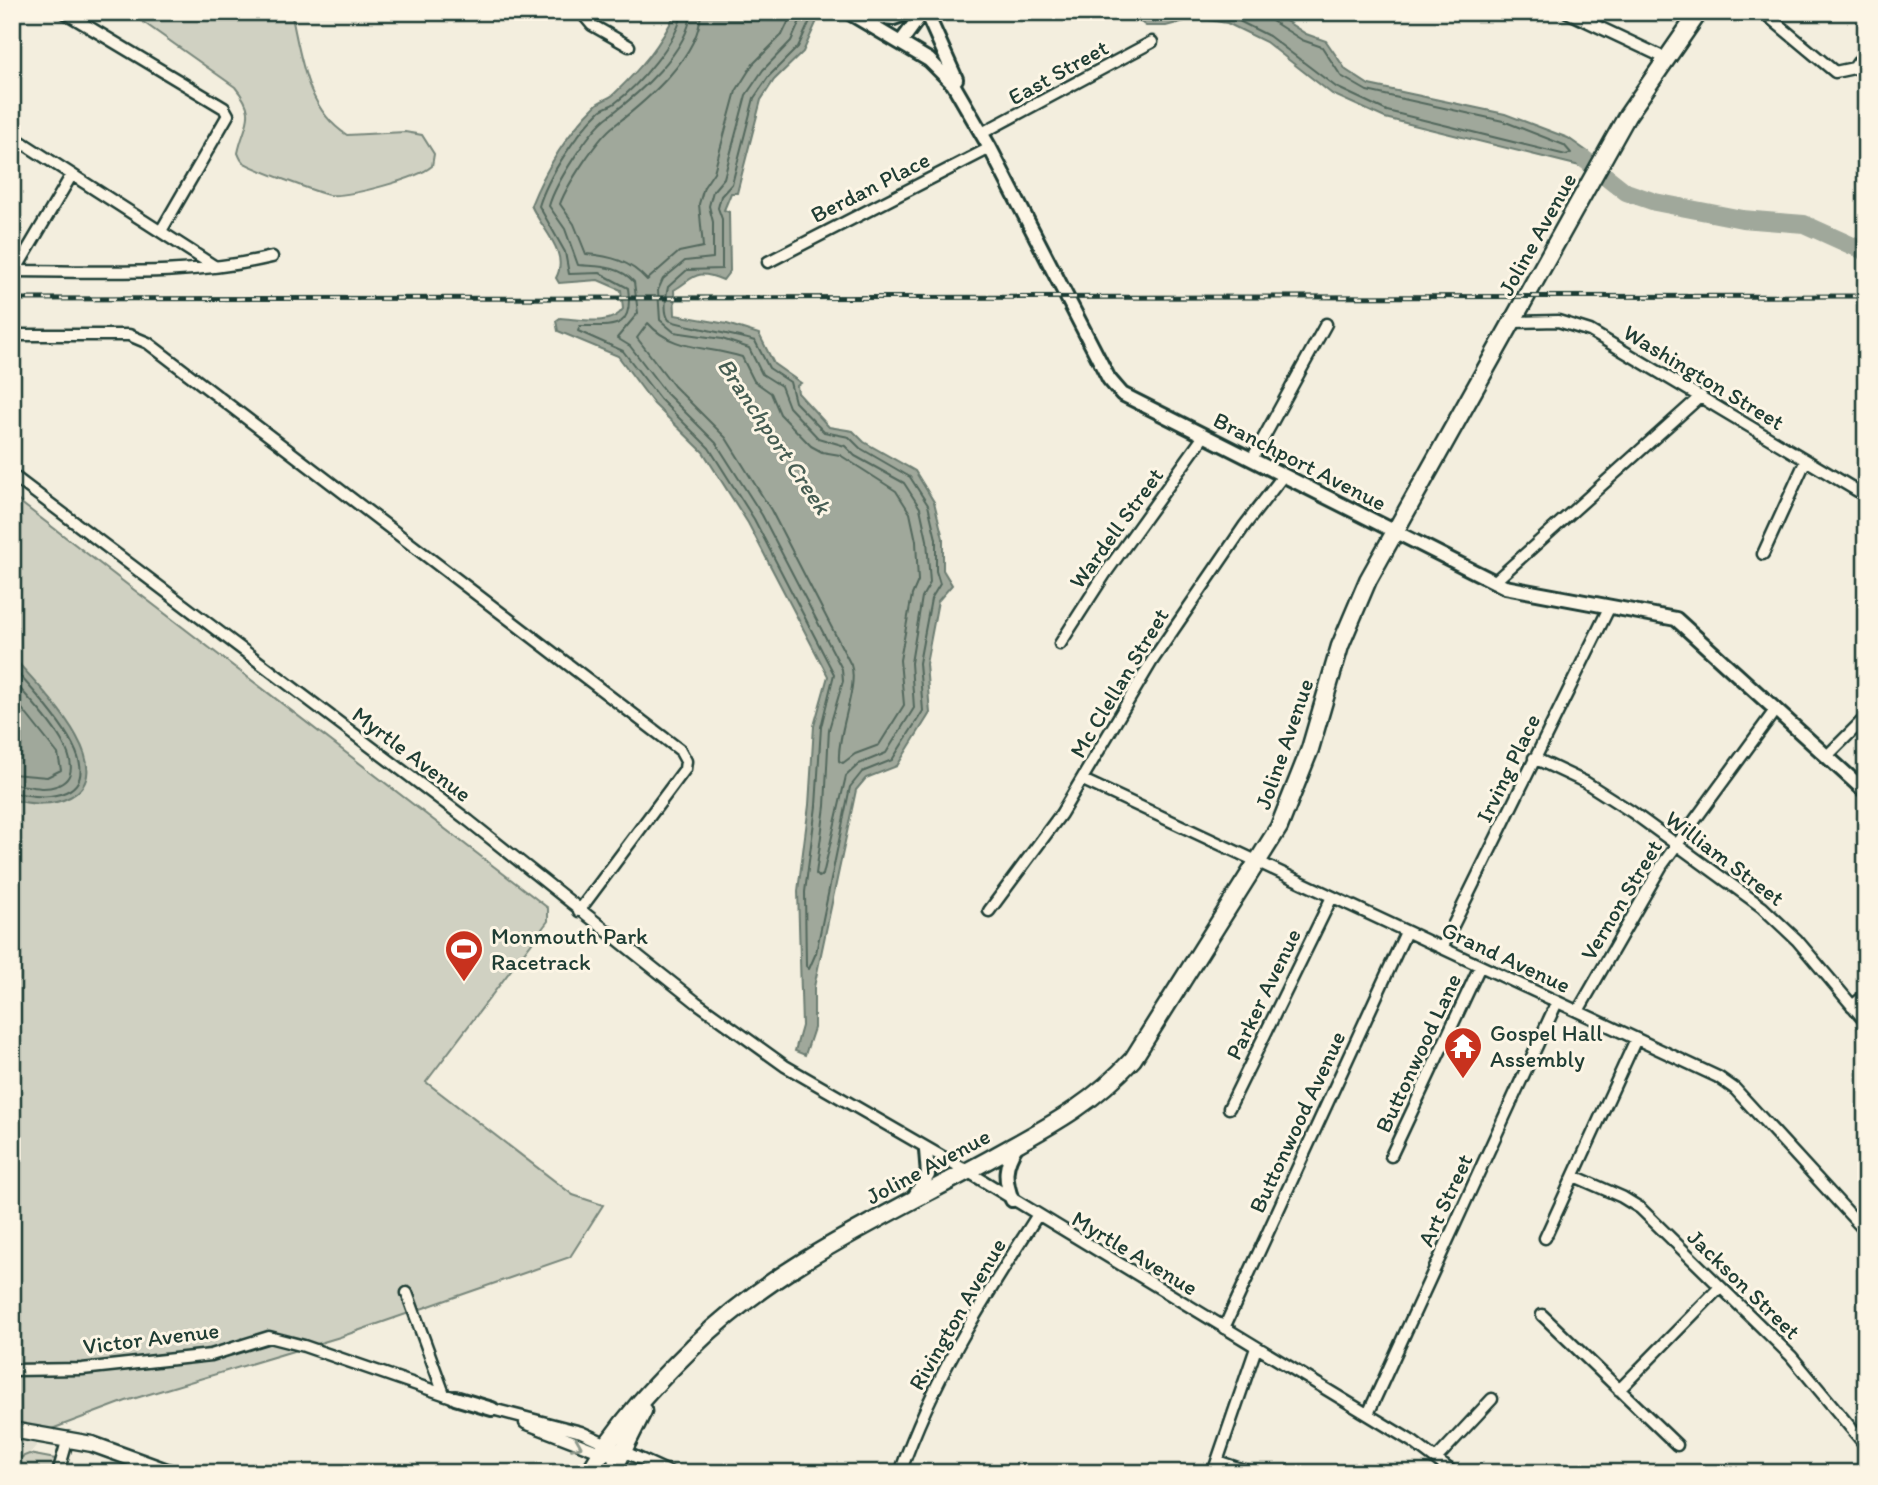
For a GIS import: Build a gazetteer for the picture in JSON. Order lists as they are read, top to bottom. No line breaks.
{"streets":{"main road":["Joline Avenue"],"street":["East Street","Berdan Place","Washington Street","Branchport Avenue","Wardell Street","Mc Clellan Street","Myrtle Avenue","Irving Place","William Street","Vernon Street","Grand Avenue","Parker Avenue","Buttonwood Lane","Buttonwood Avenue","Art Street","Jackson Street","Rivington Avenue","Victor Avenue"]},"crossings":[["East Street","Branchport Avenue"],["Berdan Place","Branchport Avenue"],["Joline Avenue","Washington Street"],["Joline Avenue","Branchport Avenue"],["Joline Avenue","Myrtle Avenue"],["Joline Avenue","Grand Avenue"],["Joline Avenue","Victor Avenue"],["Branchport Avenue","Wardell Street"],["Branchport Avenue","Mc Clellan Street"],["Branchport Avenue","Irving Place"],["Branchport Avenue","Vernon Street"],["Mc Clellan Street","Grand Avenue"],["Myrtle Avenue","Buttonwood Avenue"],["Myrtle Avenue","Art Street"],["Myrtle Avenue","Rivington Avenue"],["Irving Place","William Street"],["Irving Place","Grand Avenue"],["William Street","Vernon Street"],["Vernon Street","Grand Avenue"],["Grand Avenue","Parker Avenue"],["Grand Avenue","Buttonwood Lane"],["Grand Avenue","Buttonwood Avenue"],["Grand Avenue","Art Street"]],"water":["Branchport Creek"],"places":{"sports":["Monmouth Park Racetrack"],"temple":["Gospel Hall Assembly"]}}
